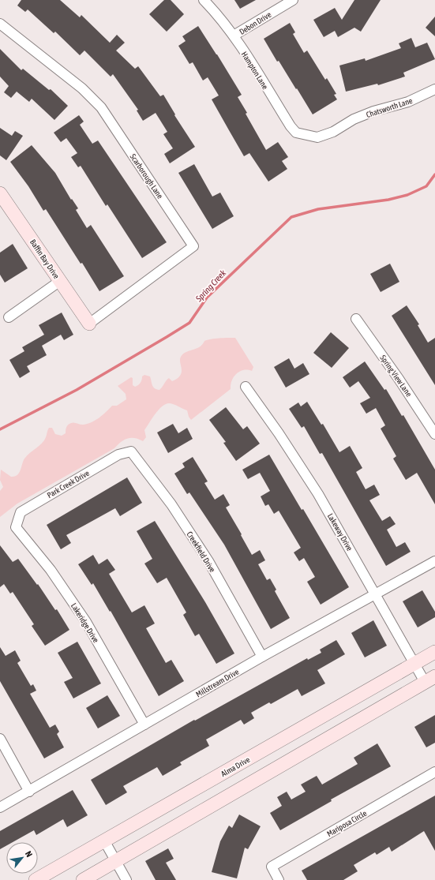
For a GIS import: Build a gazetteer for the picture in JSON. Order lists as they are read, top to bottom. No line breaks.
{"streets":{"main road":["Baffin Bay Drive","Alma Drive"],"street":["Debon Drive","Hampton Lane","Chatsworth Lane","Scarborough Lane","Spring View Lane","Park Creek Drive","Lakeway Drive","Creekfield Drive","Lakeridge Drive","Millstream Drive","Mariposa Circle"]},"crossings":[["Debon Drive","Hampton Lane"],["Hampton Lane","Chatsworth Lane"],["Scarborough Lane","Baffin Bay Drive"],["Park Creek Drive","Creekfield Drive"],["Park Creek Drive","Lakeridge Drive"],["Lakeway Drive","Millstream Drive"],["Lakeway Drive","Alma Drive"],["Creekfield Drive","Millstream Drive"],["Lakeridge Drive","Millstream Drive"]],"water":["Spring Creek"],"north":"top right"}
